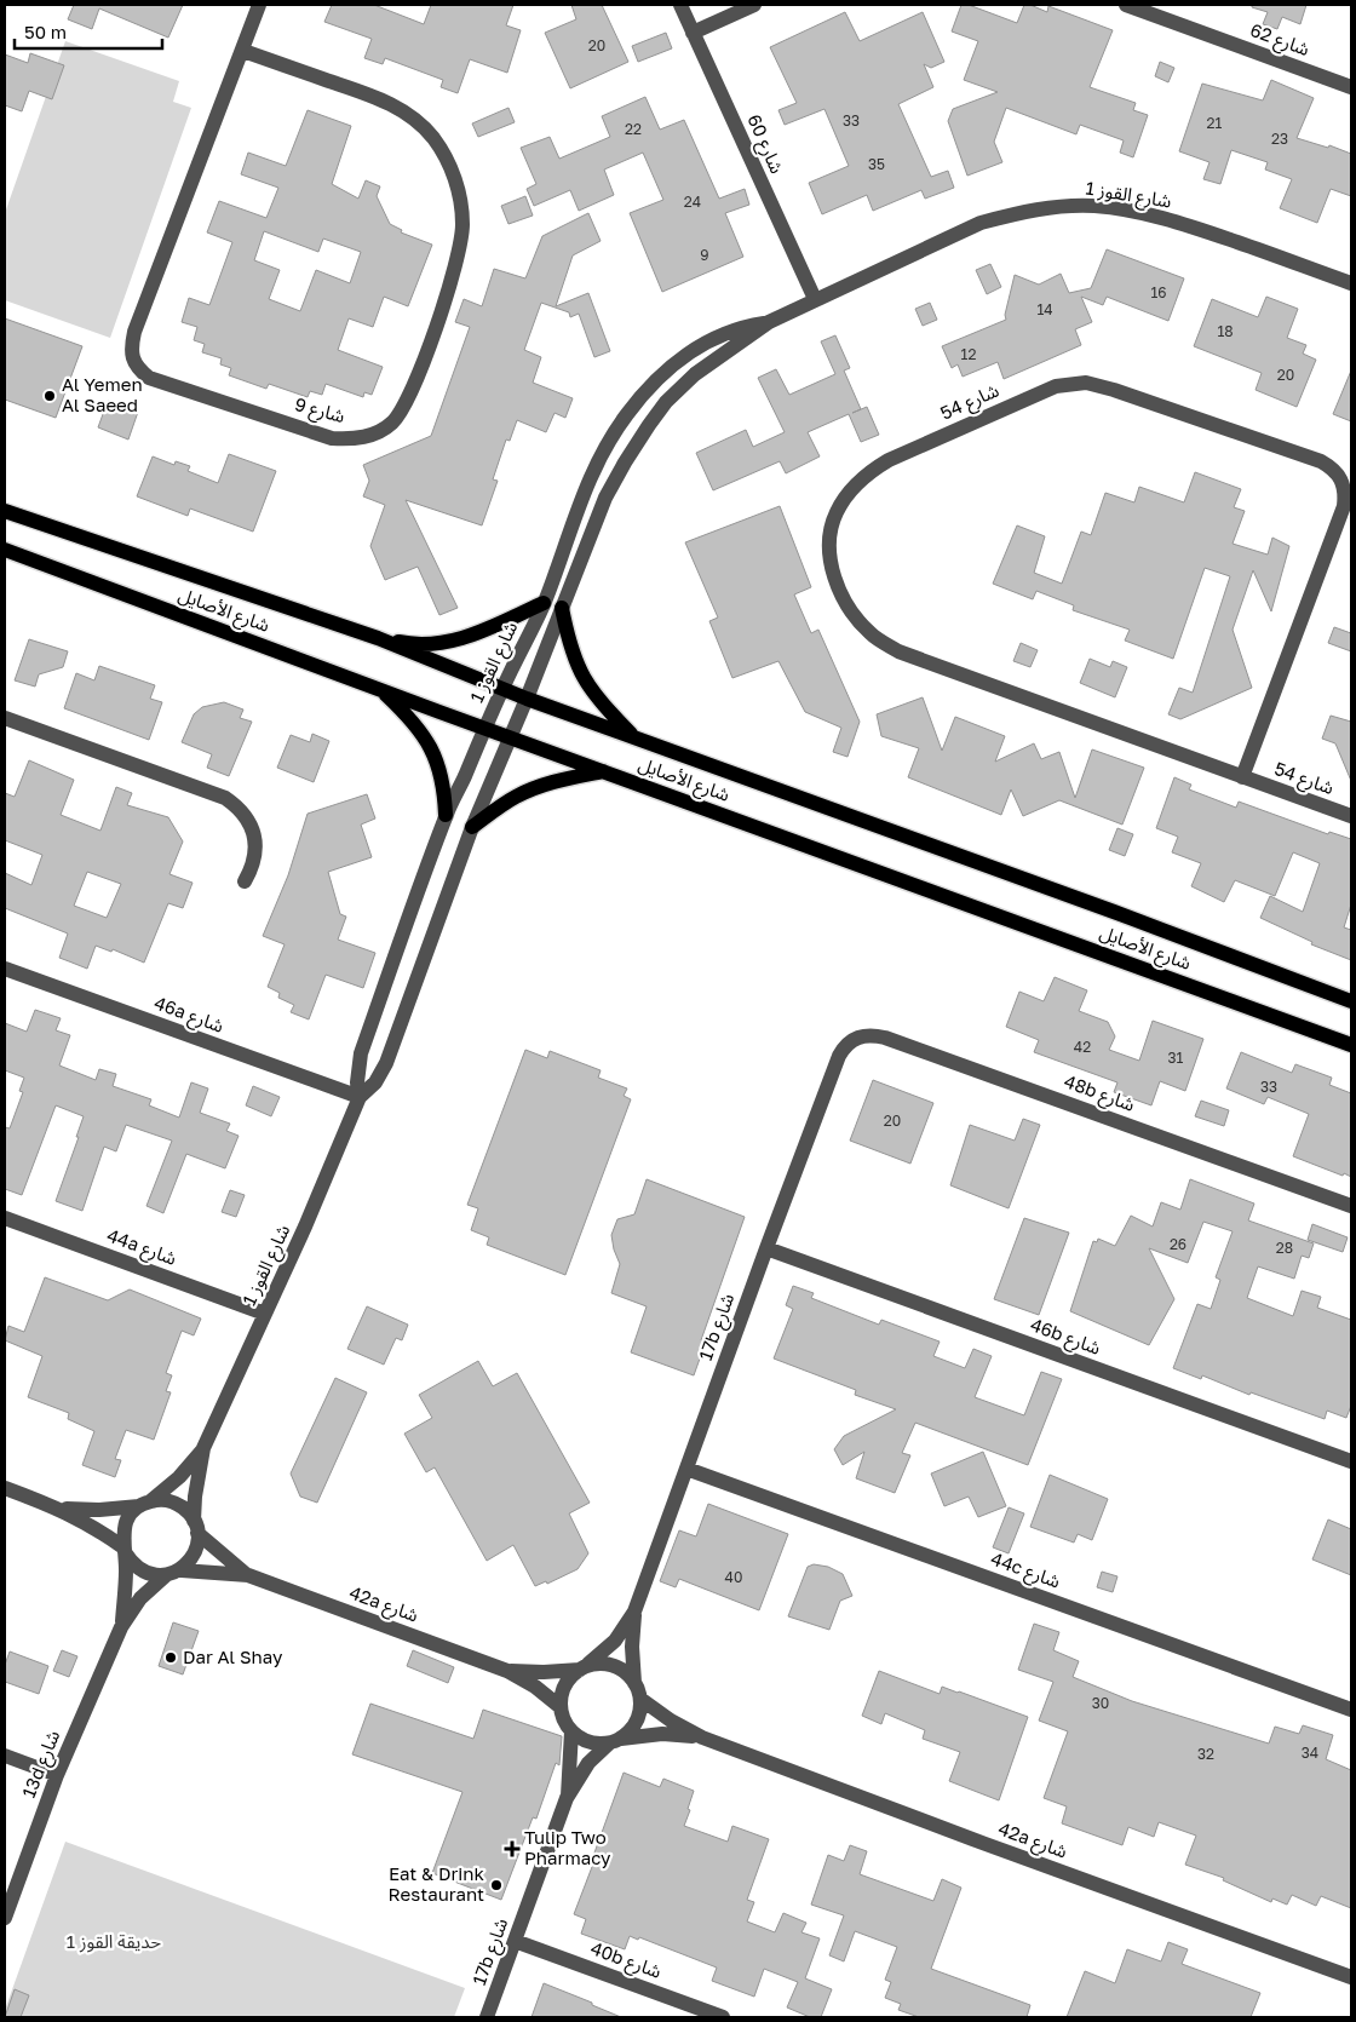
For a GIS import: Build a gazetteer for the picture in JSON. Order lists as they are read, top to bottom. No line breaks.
{"streets":{"main road":["شارع الأصايل"],"street":["شارع 62","شارع 60","شارع القوز 1","شارع 54","شارع 9","46a شارع","48b شارع","44a شارع","17b شارع","46b شارع","44c شارع","42a شارع","13d شارع","40b شارع"]},"crossings":[["شارع 60","شارع القوز 1"],["شارع القوز 1","شارع الأصايل"],["شارع القوز 1","46a شارع"],["شارع القوز 1","44a شارع"],["شارع القوز 1","42a شارع"],["شارع القوز 1","13d شارع"],["48b شارع","17b شارع"],["17b شارع","46b شارع"],["17b شارع","44c شارع"],["17b شارع","42a شارع"],["17b شارع","40b شارع"],["42a شارع","13d شارع"]],"parks":["حديقة القوز 1"],"places":{"other":["Al Yemen Al Saeed","Dar Al Shay","Eat & Drink Restaurant"],"health":["Tulip Two Pharmacy"]},"house_numbers":["20","33","21","22","23","35","24","9","16","14","18","12","20","42","31","33","20","26","28","40","30","34","32"],"scale_bar":"50 m"}
